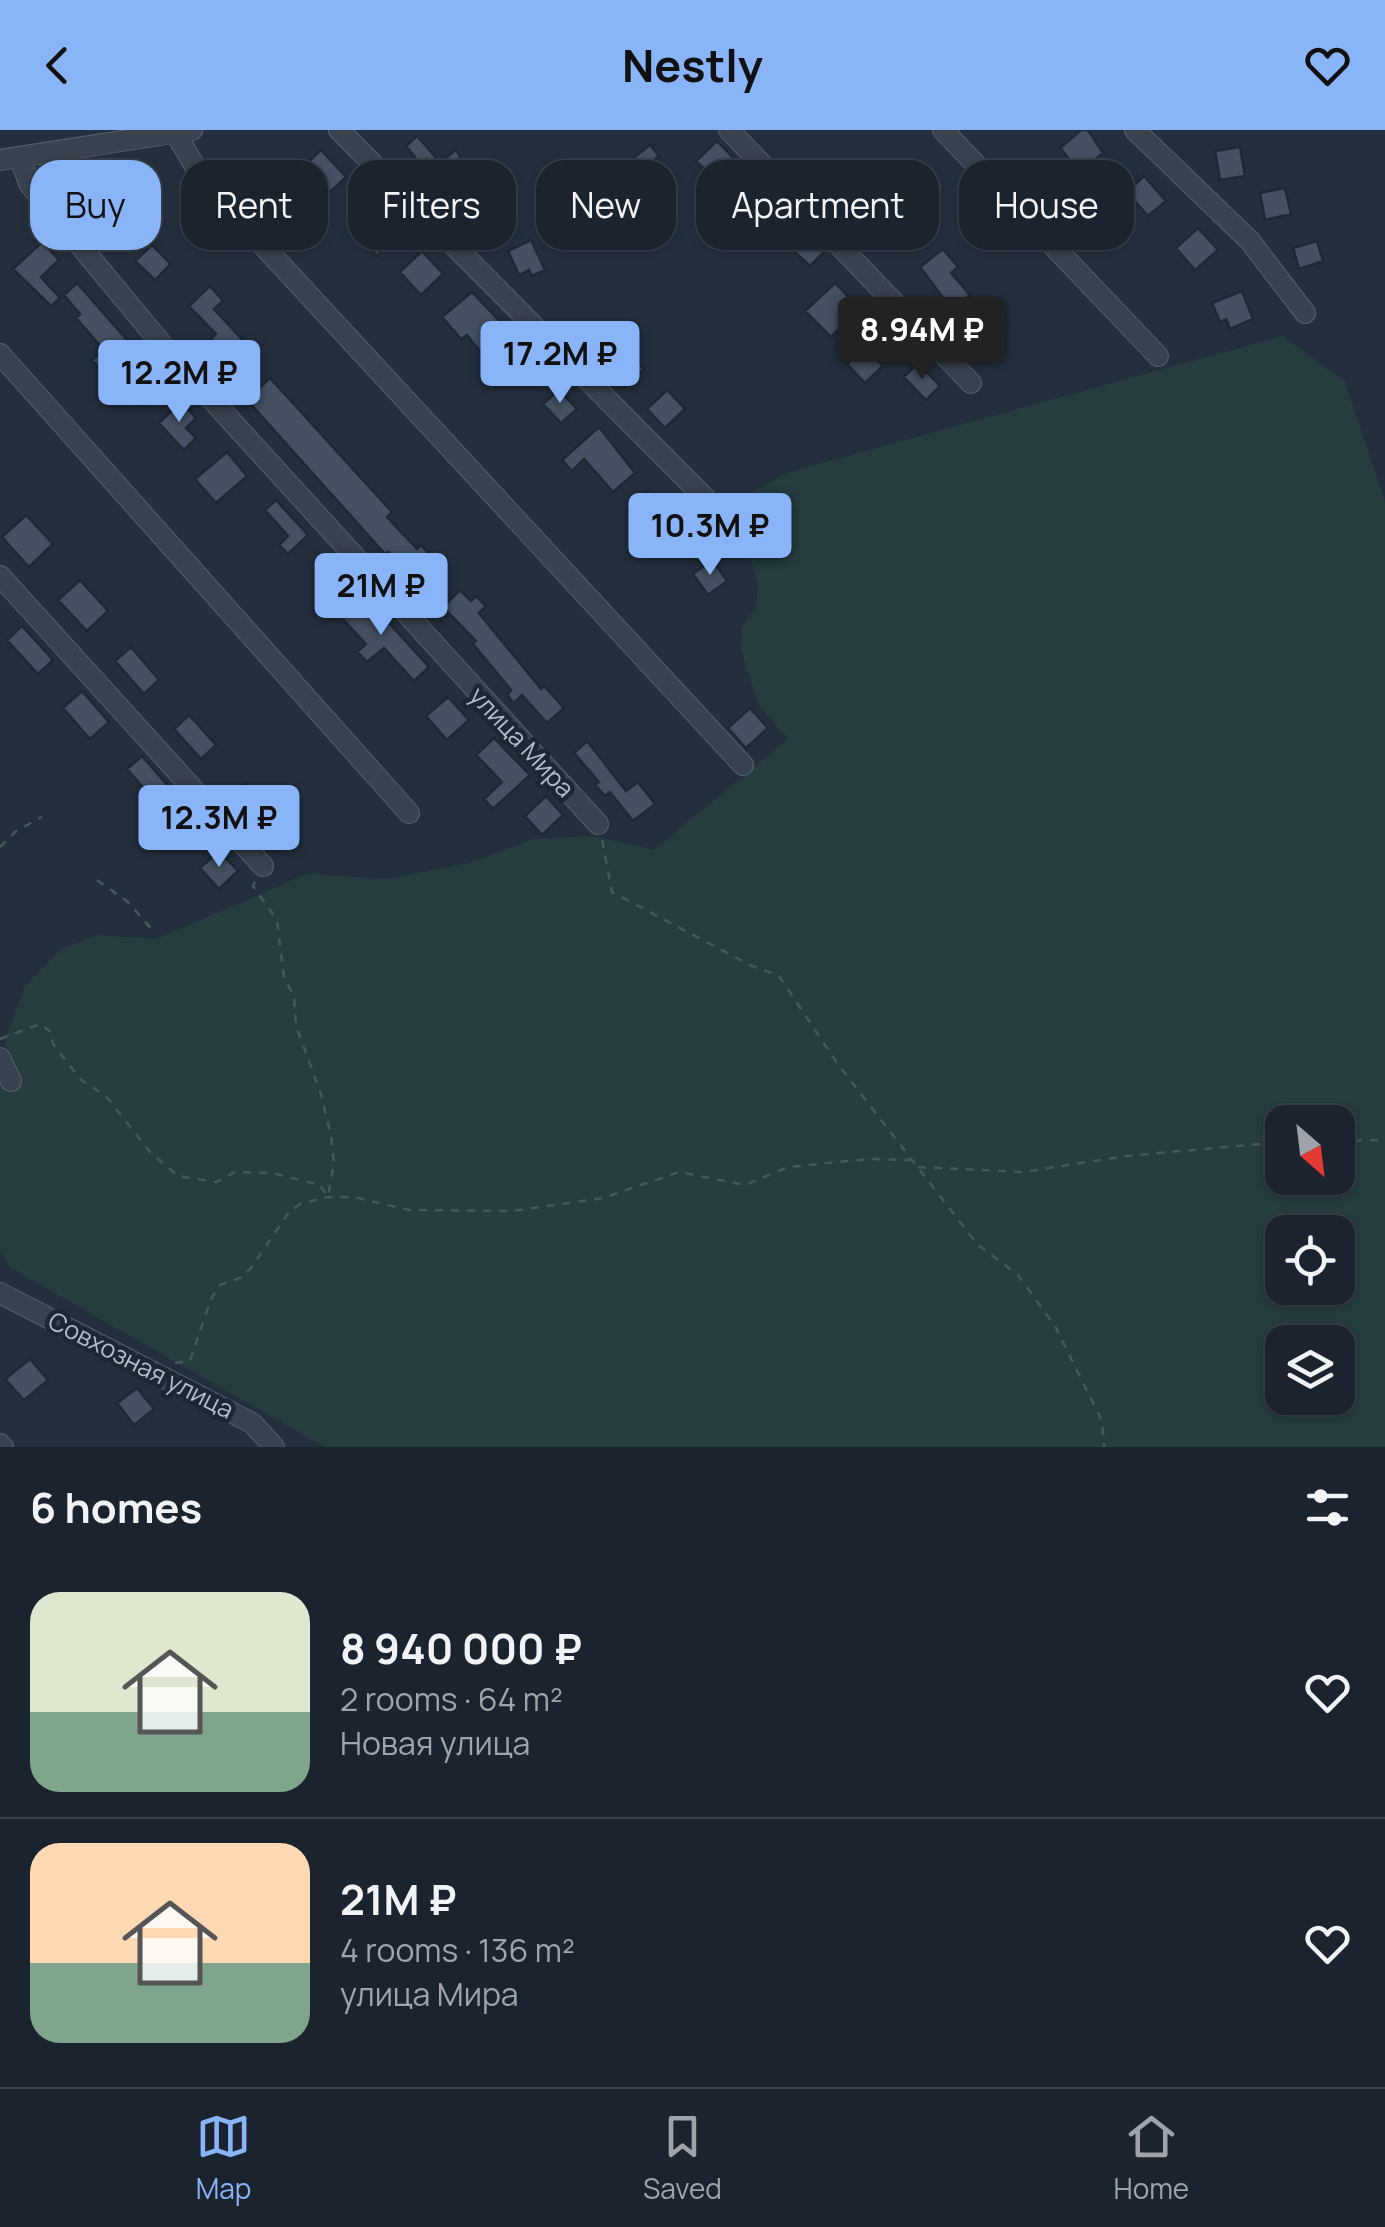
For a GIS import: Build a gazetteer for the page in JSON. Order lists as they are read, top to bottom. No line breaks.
{"streets":{"street":["улица Мира","Совхозная улица"]},"north":"bottom right","page":{"header":"Nestly","chip":["Buy","Rent","Filters","New","Apartment","House"],"price":["8.94M ₽","17.2M ₽","12.2M ₽","10.3M ₽","21M ₽","12.3M ₽"],"heading":"6 homes","list":[{"name":"8 940 000 ₽","note":"2 rooms · 64 m² · Новая улица"},{"name":"21M ₽","note":"4 rooms · 136 m² · улица Мира"}],"tabs":["Map","Saved","Home"]}}
